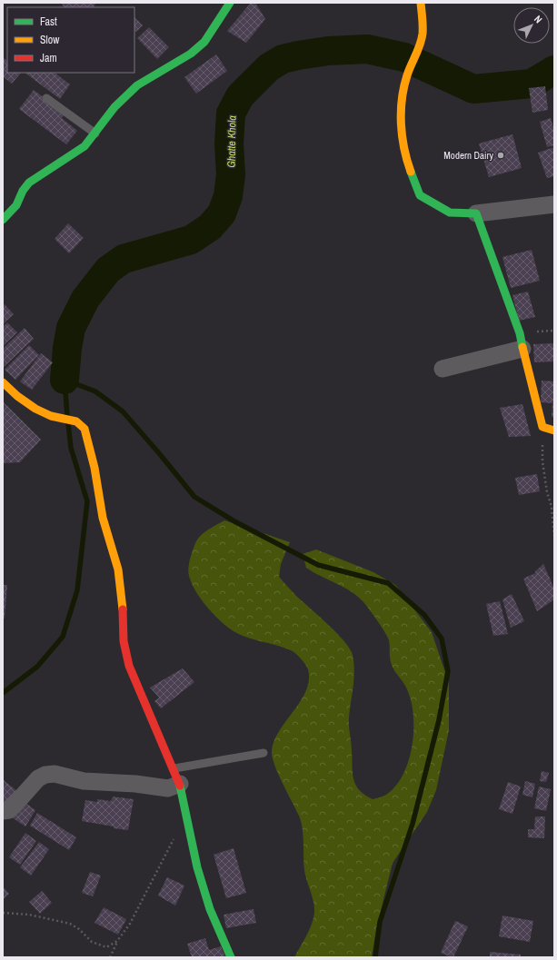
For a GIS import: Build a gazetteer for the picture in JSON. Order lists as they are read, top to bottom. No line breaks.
{"water":["Ghatte Khola"],"places":["Modern Dairy"],"legend":["Fast","Slow","Jam"],"north":"top right"}
